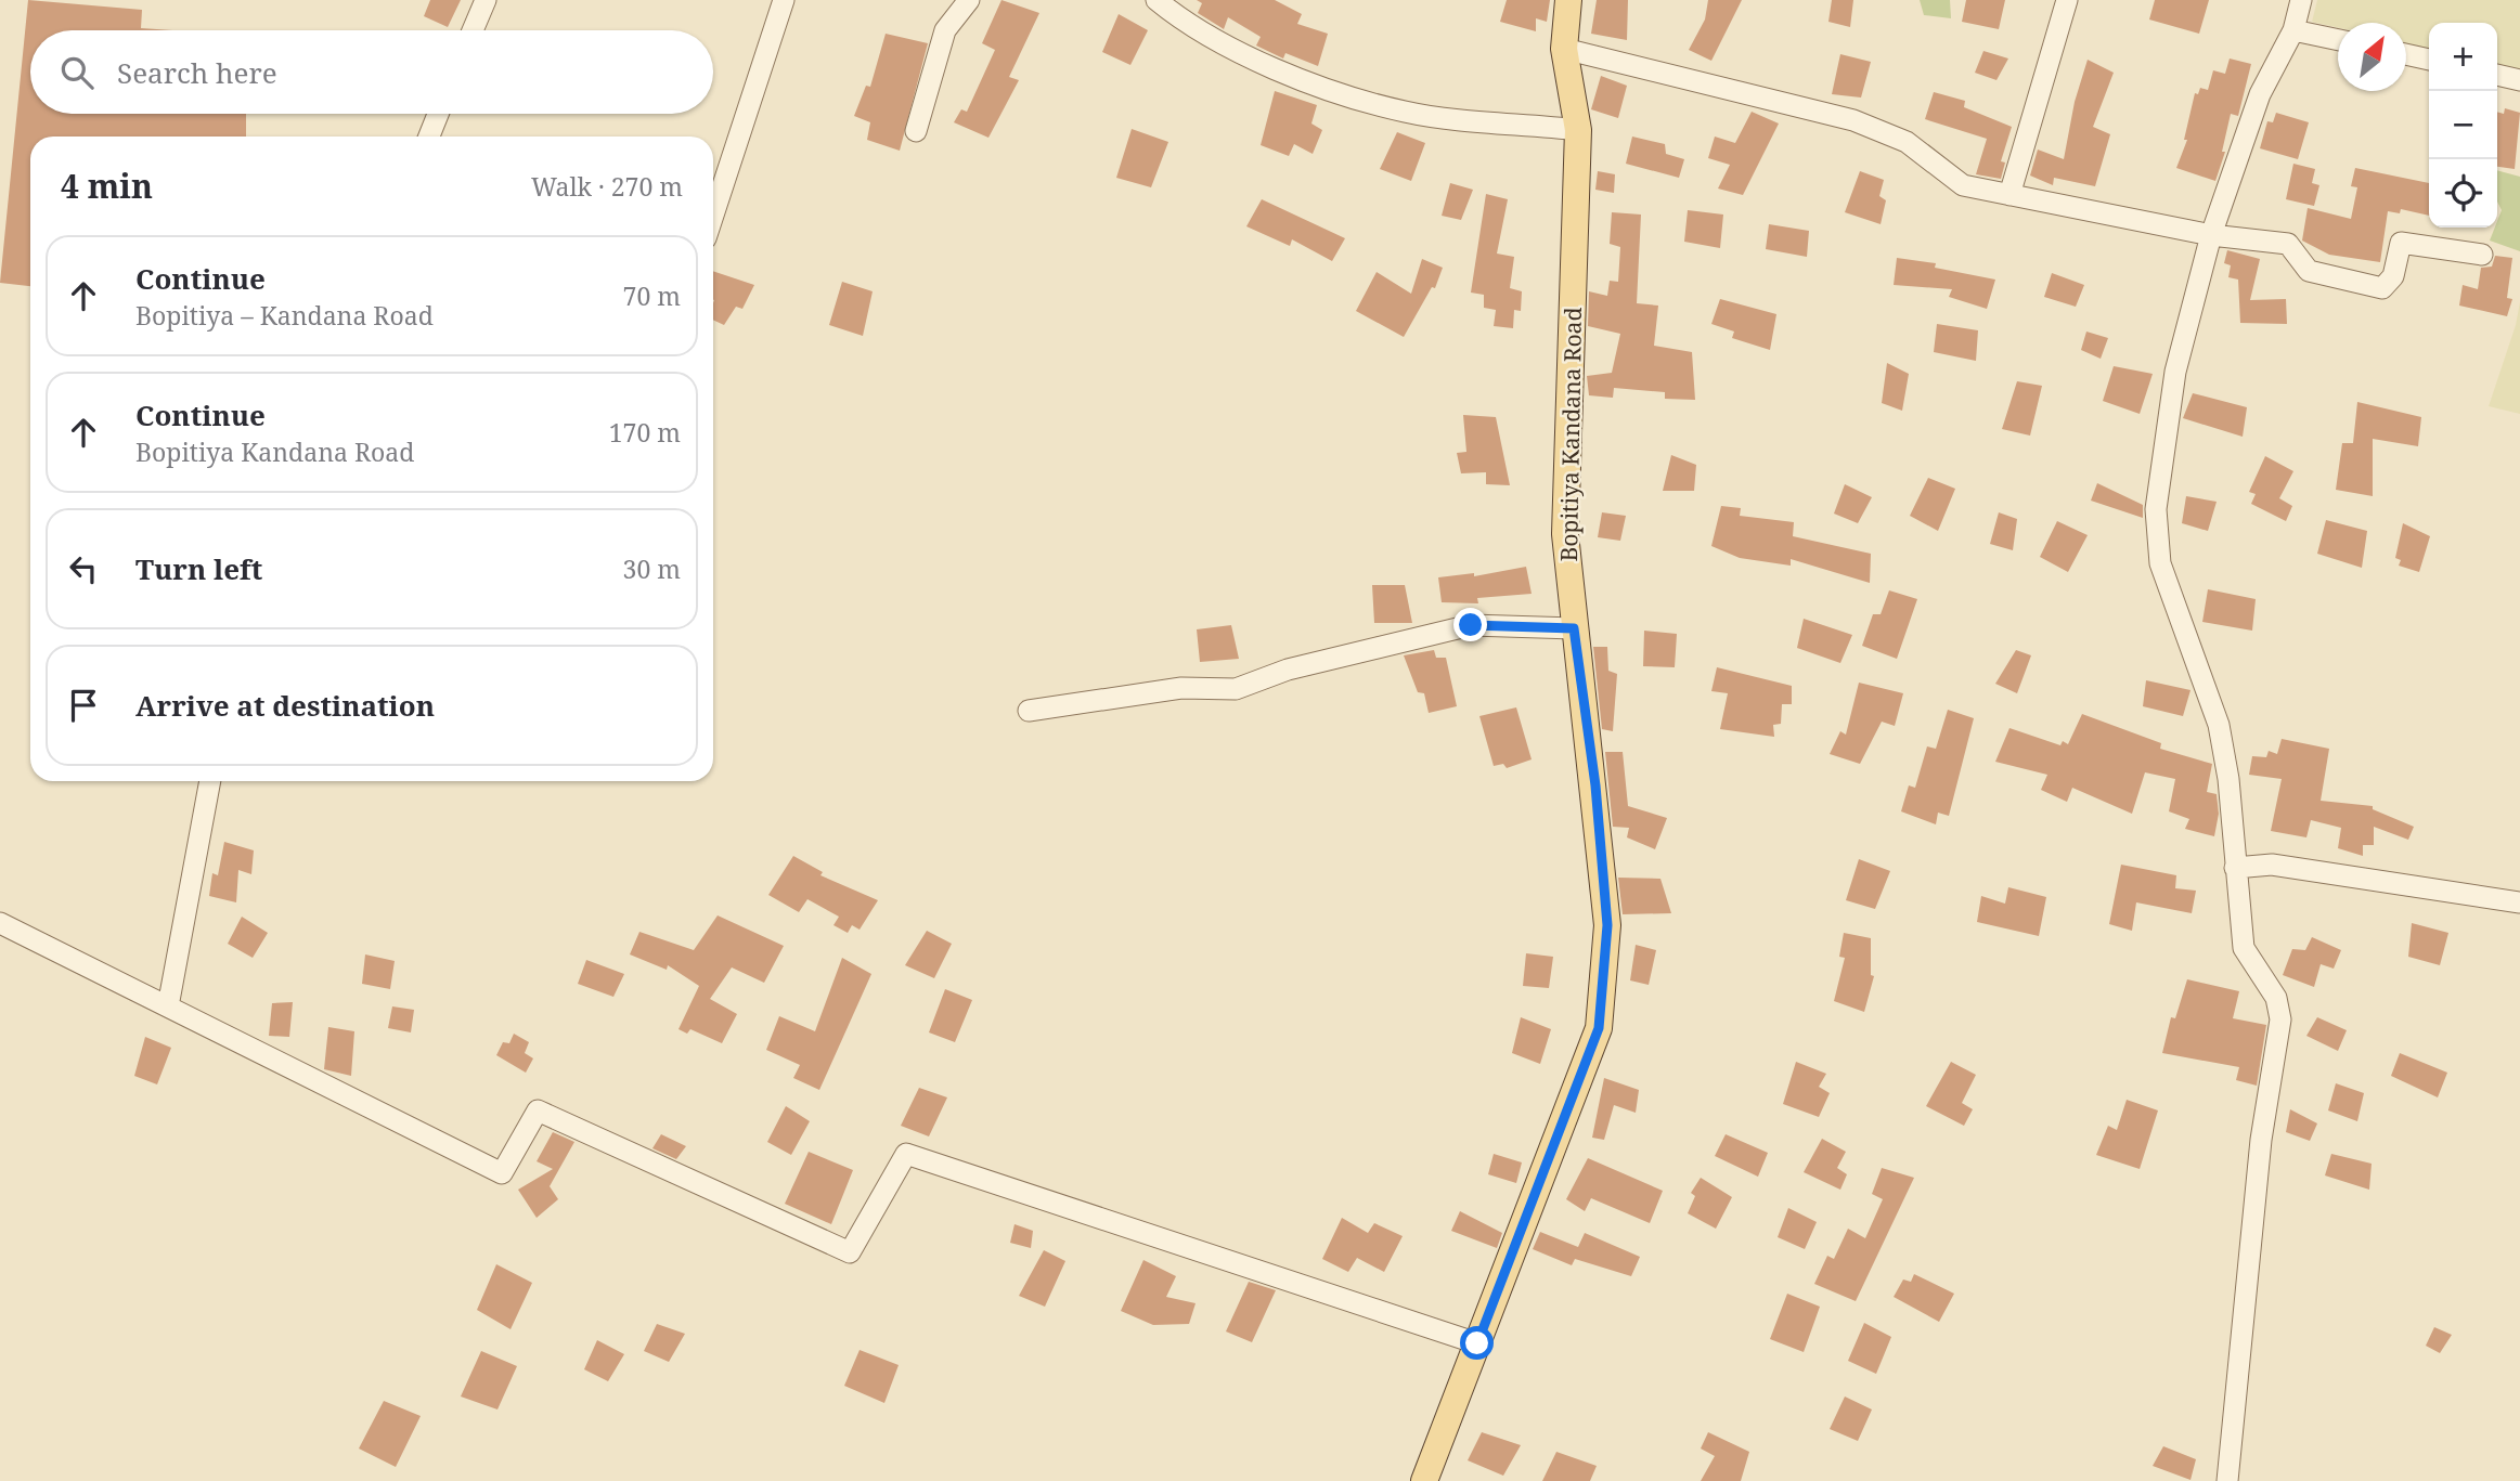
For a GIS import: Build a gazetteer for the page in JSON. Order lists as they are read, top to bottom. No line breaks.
{"streets":{"main road":["Bopitiya Kandana Road"]},"north":"top right","page":{"map_buttons":["+","−"],"search":"Search here","heading":["4 min","Walk · 270 m"],"list":[["Continue","Bopitiya – Kandana Road","70 m"],["Continue","Bopitiya Kandana Road","170 m"],["Turn left","30 m"],"Arrive at destination"]}}
